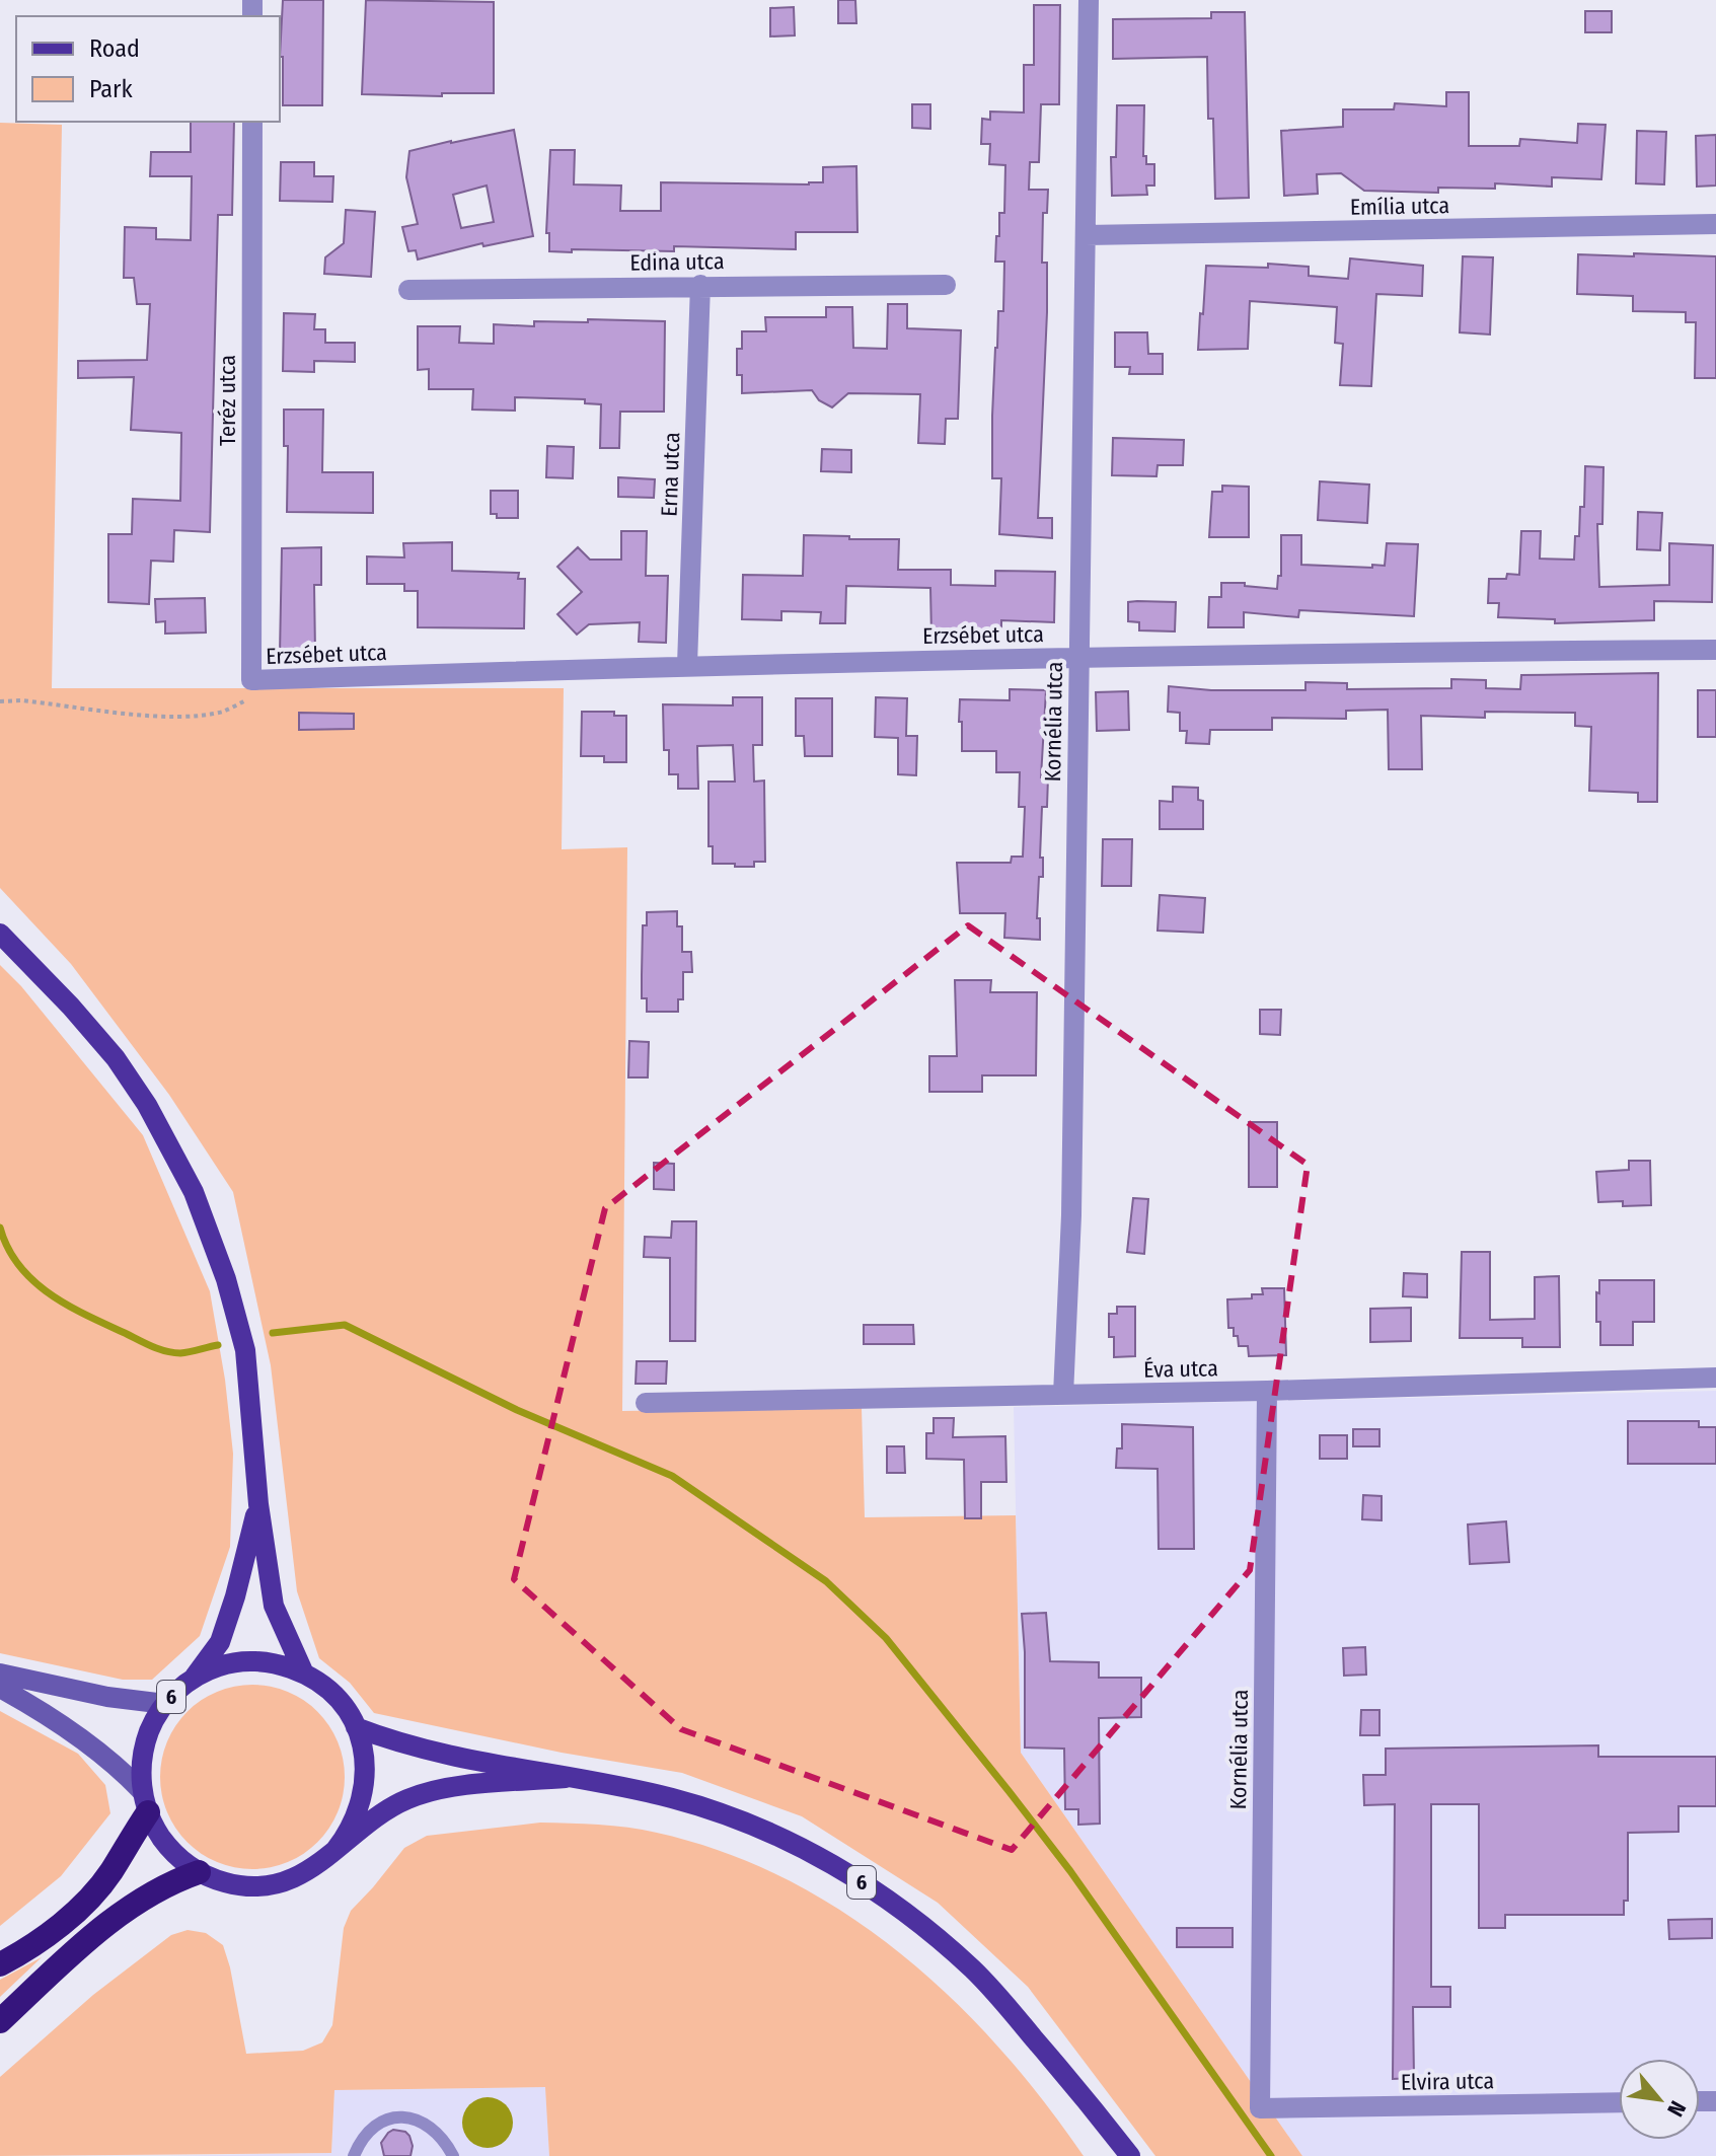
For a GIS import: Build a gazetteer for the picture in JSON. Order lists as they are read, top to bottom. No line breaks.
{"streets":{"main road":["6"],"street":["Emília utca","Edina utca","Teréz utca","Erna utca","Erzsébet utca","Kornélia utca","Éva utca","Elvira utca"]},"crossings":[["Emília utca","Kornélia utca"],["Edina utca","Erna utca"],["Teréz utca","Erzsébet utca"],["Erna utca","Erzsébet utca"],["Erzsébet utca","Kornélia utca"],["Kornélia utca","Éva utca"],["Kornélia utca","Elvira utca"]],"legend":["Road","Park"],"north":"bottom right"}
